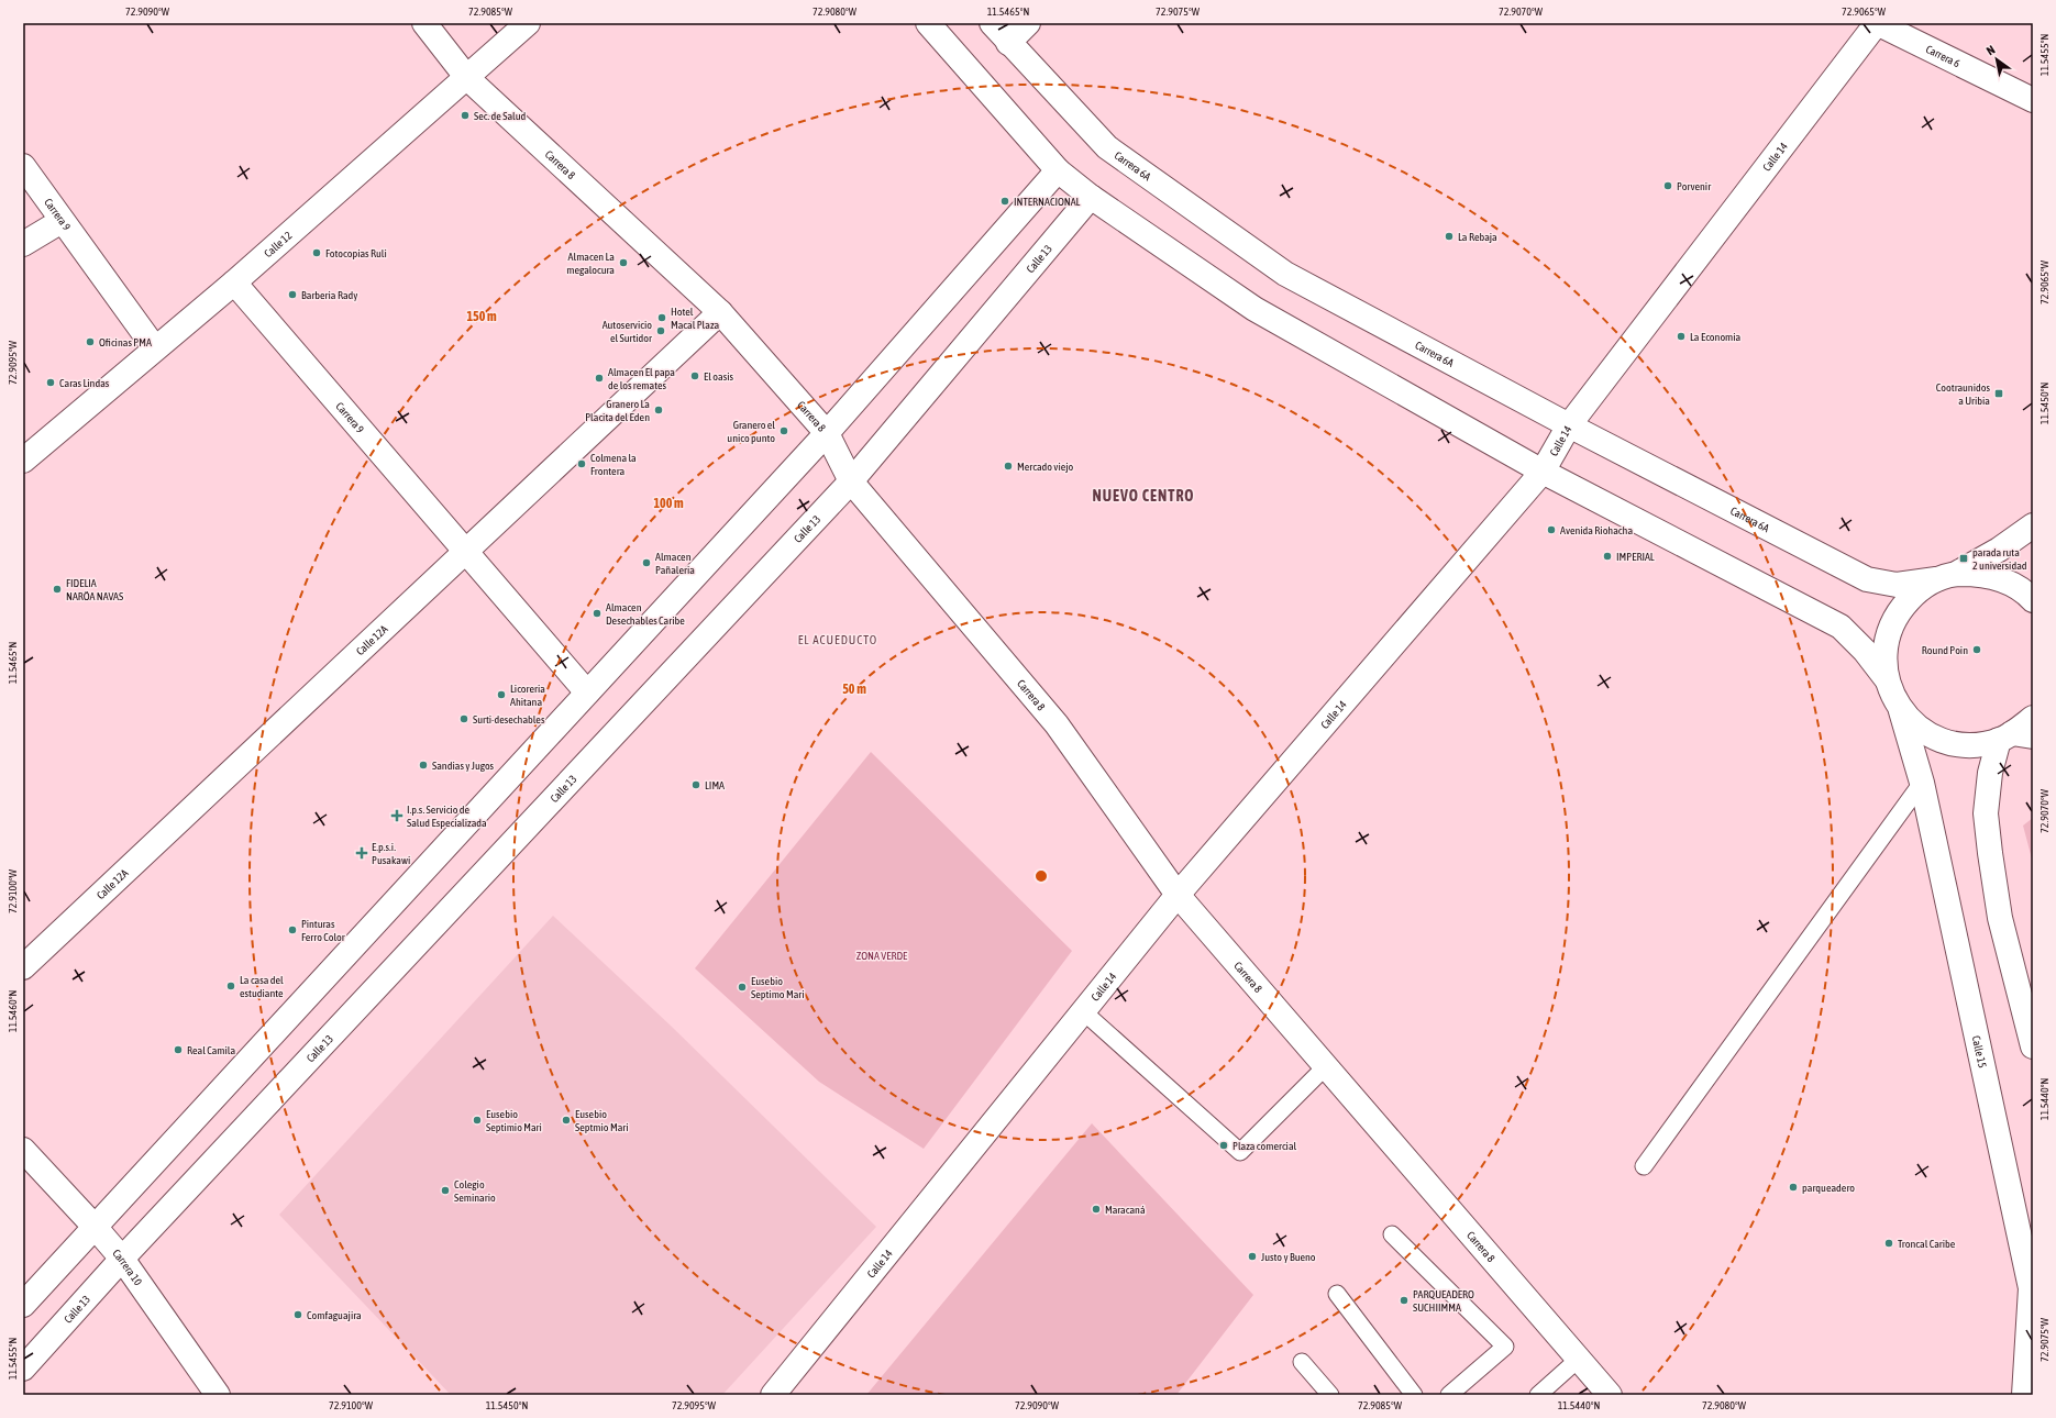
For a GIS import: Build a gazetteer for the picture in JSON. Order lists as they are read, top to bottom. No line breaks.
{"streets":{"main road":["Carrera 6","Calle 14","Carrera 8","Carrera 6A","Carrera 9","Calle 12","Calle 13","Calle 12A","Calle 15","Carrera 10"]},"crossings":[["Carrera 6","Calle 14"],["Calle 14","Carrera 8"],["Calle 14","Carrera 6A"],["Carrera 8","Calle 12"],["Carrera 8","Calle 13"],["Carrera 8","Calle 12A"],["Carrera 9","Calle 12"],["Carrera 9","Calle 12A"],["Calle 13","Carrera 10"]],"districts":["NUEVO CENTRO","EL ACUEDUCTO"],"parks":["ZONA VERDE"],"places":{"other":["Sec. de Salud","Porvenir","INTERNACIONAL","La Rebaja","Fotocopias Ruli","Almacen La megalocura","Barberia Rady","Hotel Macal Plaza","Autoservicio el Surtidor","La Economia","Oficinas PMA","El oasis","Almacen El papa de los remates","Caras Lindas","Granero La Placita del Eden","Granero el unico punto","Colmena la Frontera","Mercado viejo","Avenida Riohacha","IMPERIAL","Almacen Pañaleria","FIDELIA NARÖA NAVAS","Almacen Desechables Caribe","Round Poin","Licoreria Ahitana","Surti-desechables","Sandias y Jugos","LIMA","Pinturas Ferro Color","La casa del estudiante","Eusebio Septimo Mari","Real Camila","Eusebio Septimio Mari","Eusebio Septmio Mari","Plaza comercial","parqueadero","Colegio Seminario","Maracaná","Troncal Caribe","Justo y Bueno","PARQUEADERO SUCHIIMMA","Comfaguajira"],"transit":["Cootraunidos a Uribia","parada ruta 2 universidad"],"health":["I.p.s. Servicio de Salud Especializada","E.p.s.i. Pusakawi"]},"north":"top left","coordinates":["72.9090°W","72.9085°W","72.9080°W","11.5465°N","72.9075°W","72.9070°W","72.9065°W","11.5455°N","72.9095°W","11.5450°N","72.9100°W","11.5460°N","11.5440°N"],"rings":["150 m","100 m","50 m"]}
